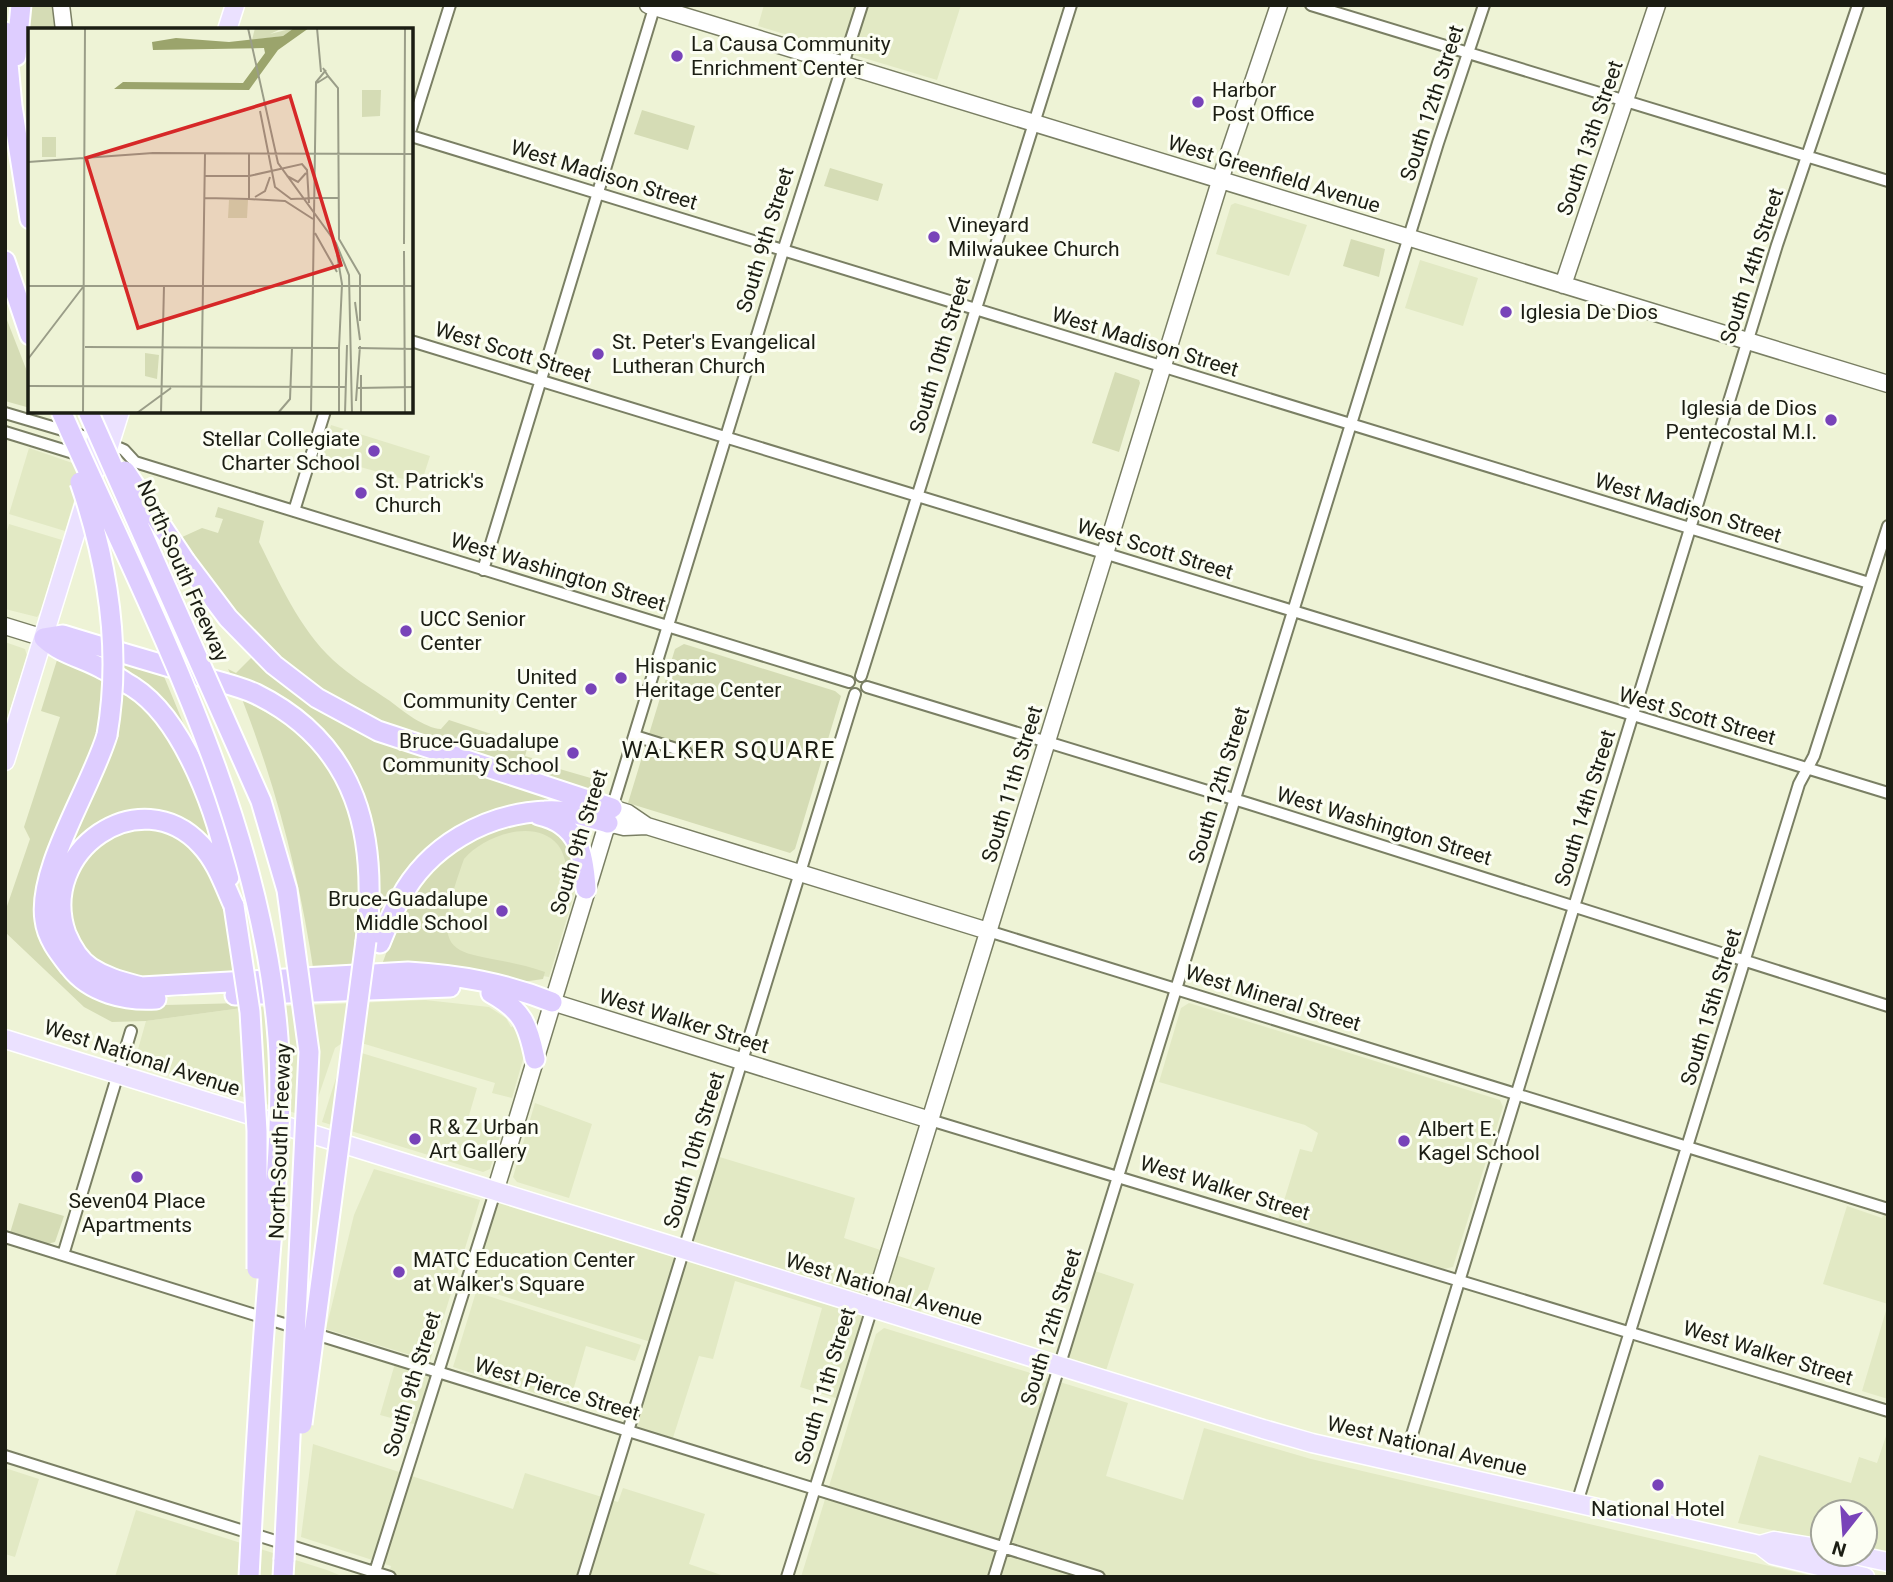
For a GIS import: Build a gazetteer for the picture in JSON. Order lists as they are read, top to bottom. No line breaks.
{"streets":{"highway":["North-South Freeway"],"main road":["West National Avenue"],"street":["South 12th Street","South 13th Street","West Greenfield Avenue","West Madison Street","South 9th Street","South 14th Street","West Scott Street","South 10th Street","West Washington Street","South 11th Street","West Mineral Street","South 15th Street","West Walker Street","West Pierce Street"]},"crossings":[["South 12th Street","West Greenfield Avenue"],["South 12th Street","West Madison Street"],["South 12th Street","West Scott Street"],["South 12th Street","West Washington Street"],["South 12th Street","West Mineral Street"],["South 12th Street","West Walker Street"],["South 12th Street","West National Avenue"],["South 12th Street","West Pierce Street"],["South 13th Street","West Greenfield Avenue"],["West Greenfield Avenue","South 9th Street"],["West Greenfield Avenue","South 14th Street"],["West Greenfield Avenue","South 10th Street"],["West Greenfield Avenue","South 11th Street"],["West Madison Street","South 9th Street"],["West Madison Street","South 14th Street"],["West Madison Street","South 10th Street"],["West Madison Street","South 11th Street"],["West Madison Street","South 15th Street"],["South 9th Street","West Scott Street"],["South 9th Street","West Washington Street"],["South 9th Street","West Mineral Street"],["South 9th Street","West Walker Street"],["South 9th Street","West National Avenue"],["South 9th Street","West Pierce Street"],["South 14th Street","West Scott Street"],["South 14th Street","West Washington Street"],["South 14th Street","West Mineral Street"],["South 14th Street","West Walker Street"],["South 14th Street","West National Avenue"],["West Scott Street","South 10th Street"],["West Scott Street","South 11th Street"],["West Scott Street","South 15th Street"],["South 10th Street","West Washington Street"],["South 10th Street","West Mineral Street"],["South 10th Street","West Walker Street"],["South 10th Street","West National Avenue"],["South 10th Street","West Pierce Street"],["West Washington Street","South 11th Street"],["West Washington Street","South 15th Street"],["South 11th Street","West Mineral Street"],["South 11th Street","West Walker Street"],["South 11th Street","West National Avenue"],["South 11th Street","West Pierce Street"],["West Mineral Street","South 15th Street"],["South 15th Street","West Walker Street"],["South 15th Street","West National Avenue"]],"districts":["WALKER SQUARE"],"places":["La Causa Community Enrichment Center","Harbor Post Office","Vineyard Milwaukee Church","Iglesia De Dios","St. Peter's Evangelical Lutheran Church","Iglesia de Dios Pentecostal M.I.","Stellar Collegiate Charter School","St. Patrick's Church","UCC Senior Center","Hispanic Heritage Center","United Community Center","Bruce-Guadalupe Community School","Bruce-Guadalupe Middle School","R & Z Urban Art Gallery","Albert E. Kagel School","Seven04 Place Apartments","MATC Education Center at Walker's Square","National Hotel"],"north":"bottom"}
